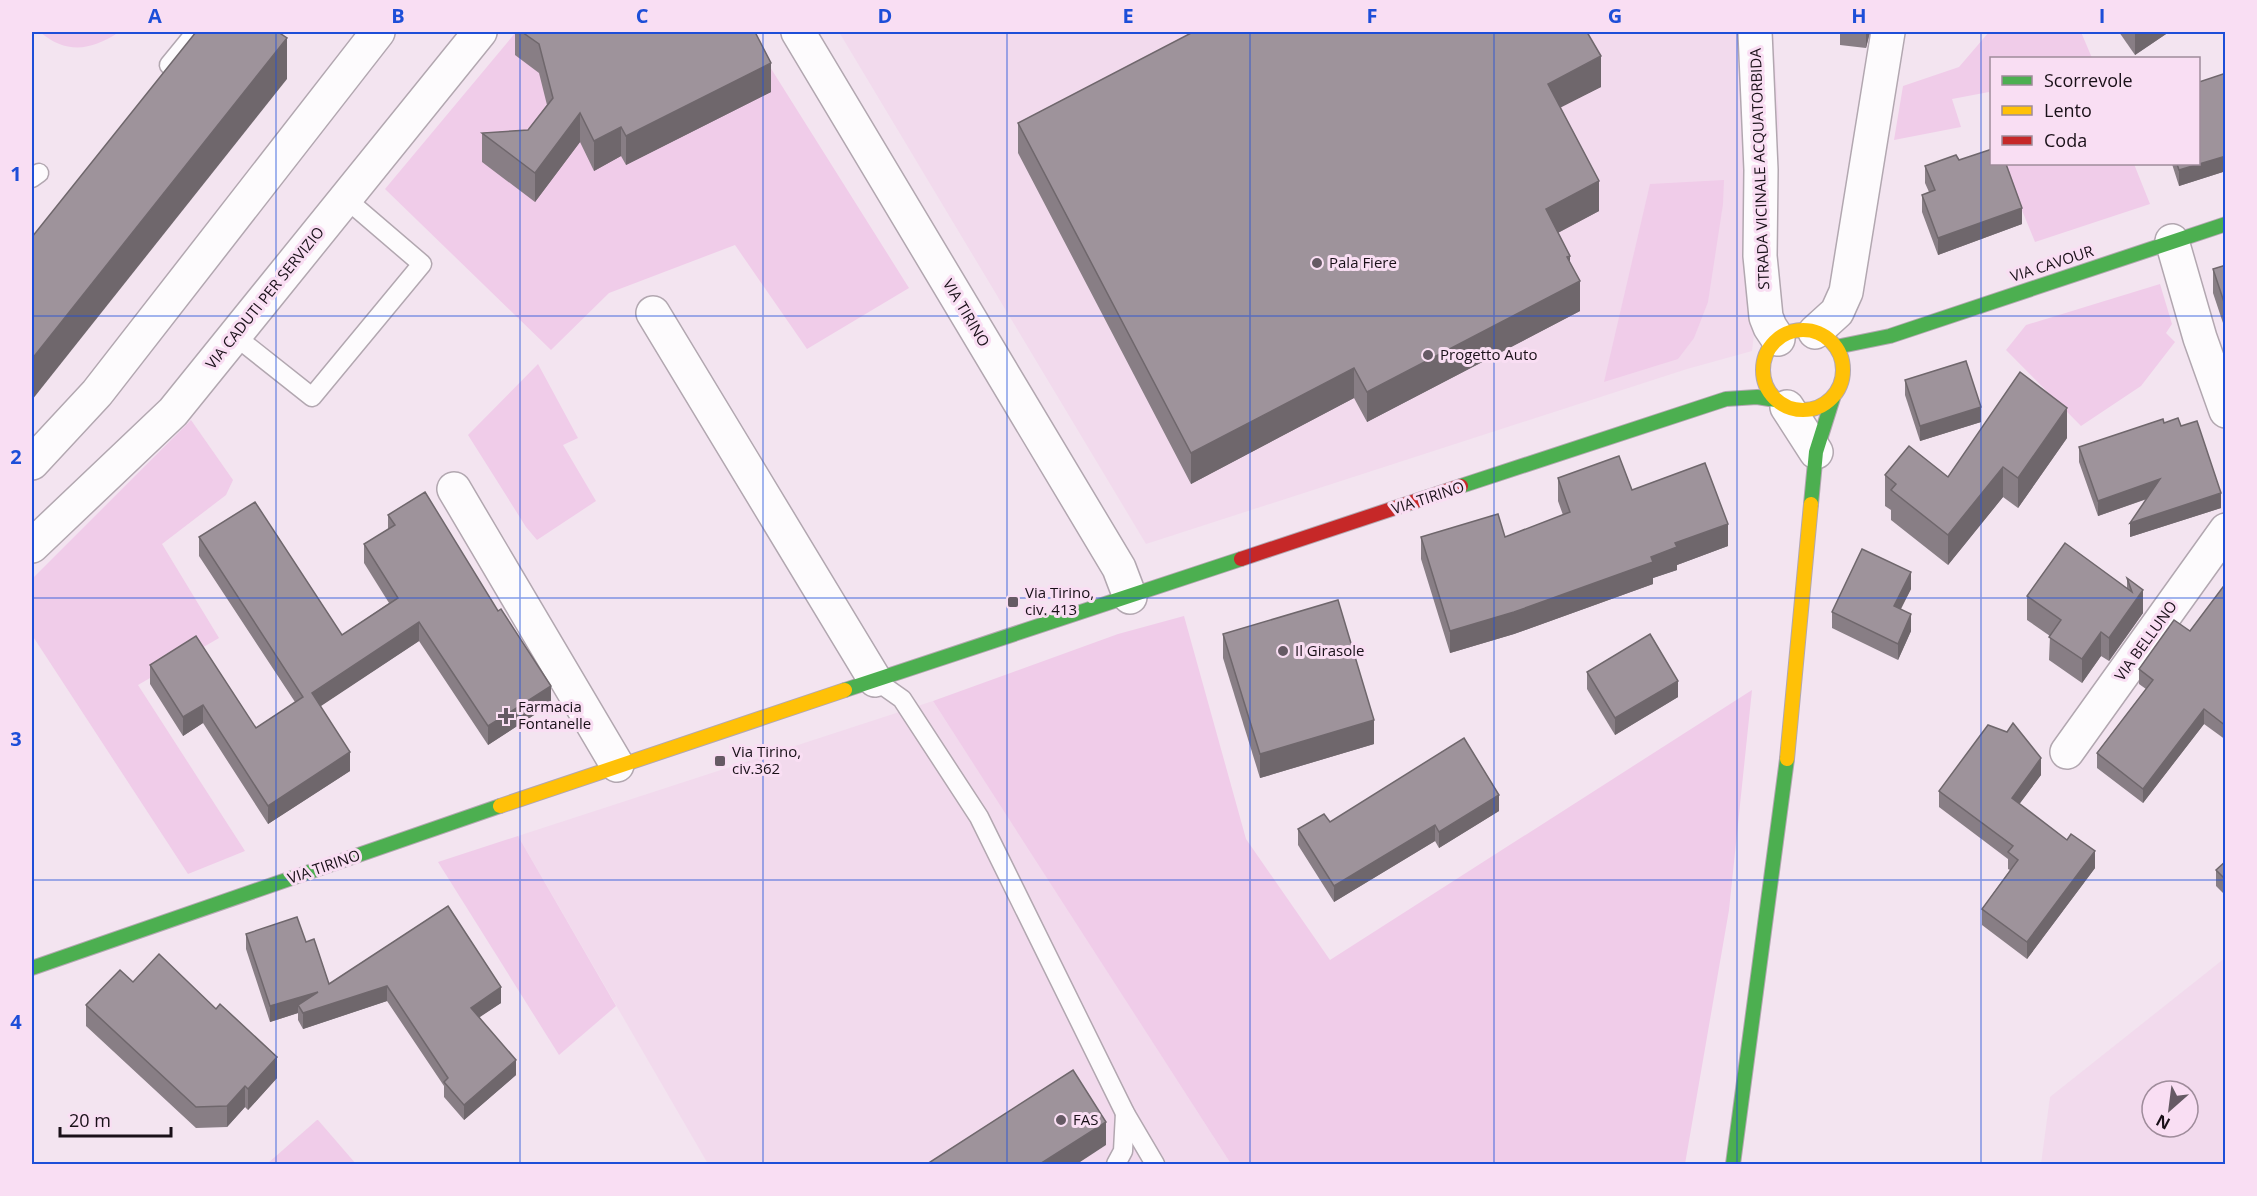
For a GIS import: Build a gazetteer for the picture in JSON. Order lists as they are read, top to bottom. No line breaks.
{"streets":{"street":["STRADA VICINALE ACQUATORBIDA","VIA CAVOUR","VIA CADUTI PER SERVIZIO","VIA TIRINO","VIA BELLUNO"]},"crossings":[["STRADA VICINALE ACQUATORBIDA","VIA CAVOUR"],["STRADA VICINALE ACQUATORBIDA","VIA TIRINO"],["VIA CAVOUR","VIA TIRINO"]],"places":{"other":["Pala Fiere","Progetto Auto","Il Girasole","FAS"],"transit":["Via Tirino, civ. 413","Via Tirino, civ.362"],"health":["Farmacia Fontanelle"]},"legend":["Scorrevole","Lento","Coda"],"scale_bar":"20 m","north":"bottom left","grid":{"columns":["A","B","C","D","E","F","G","H","I"],"rows":["1","2","3","4"]}}
